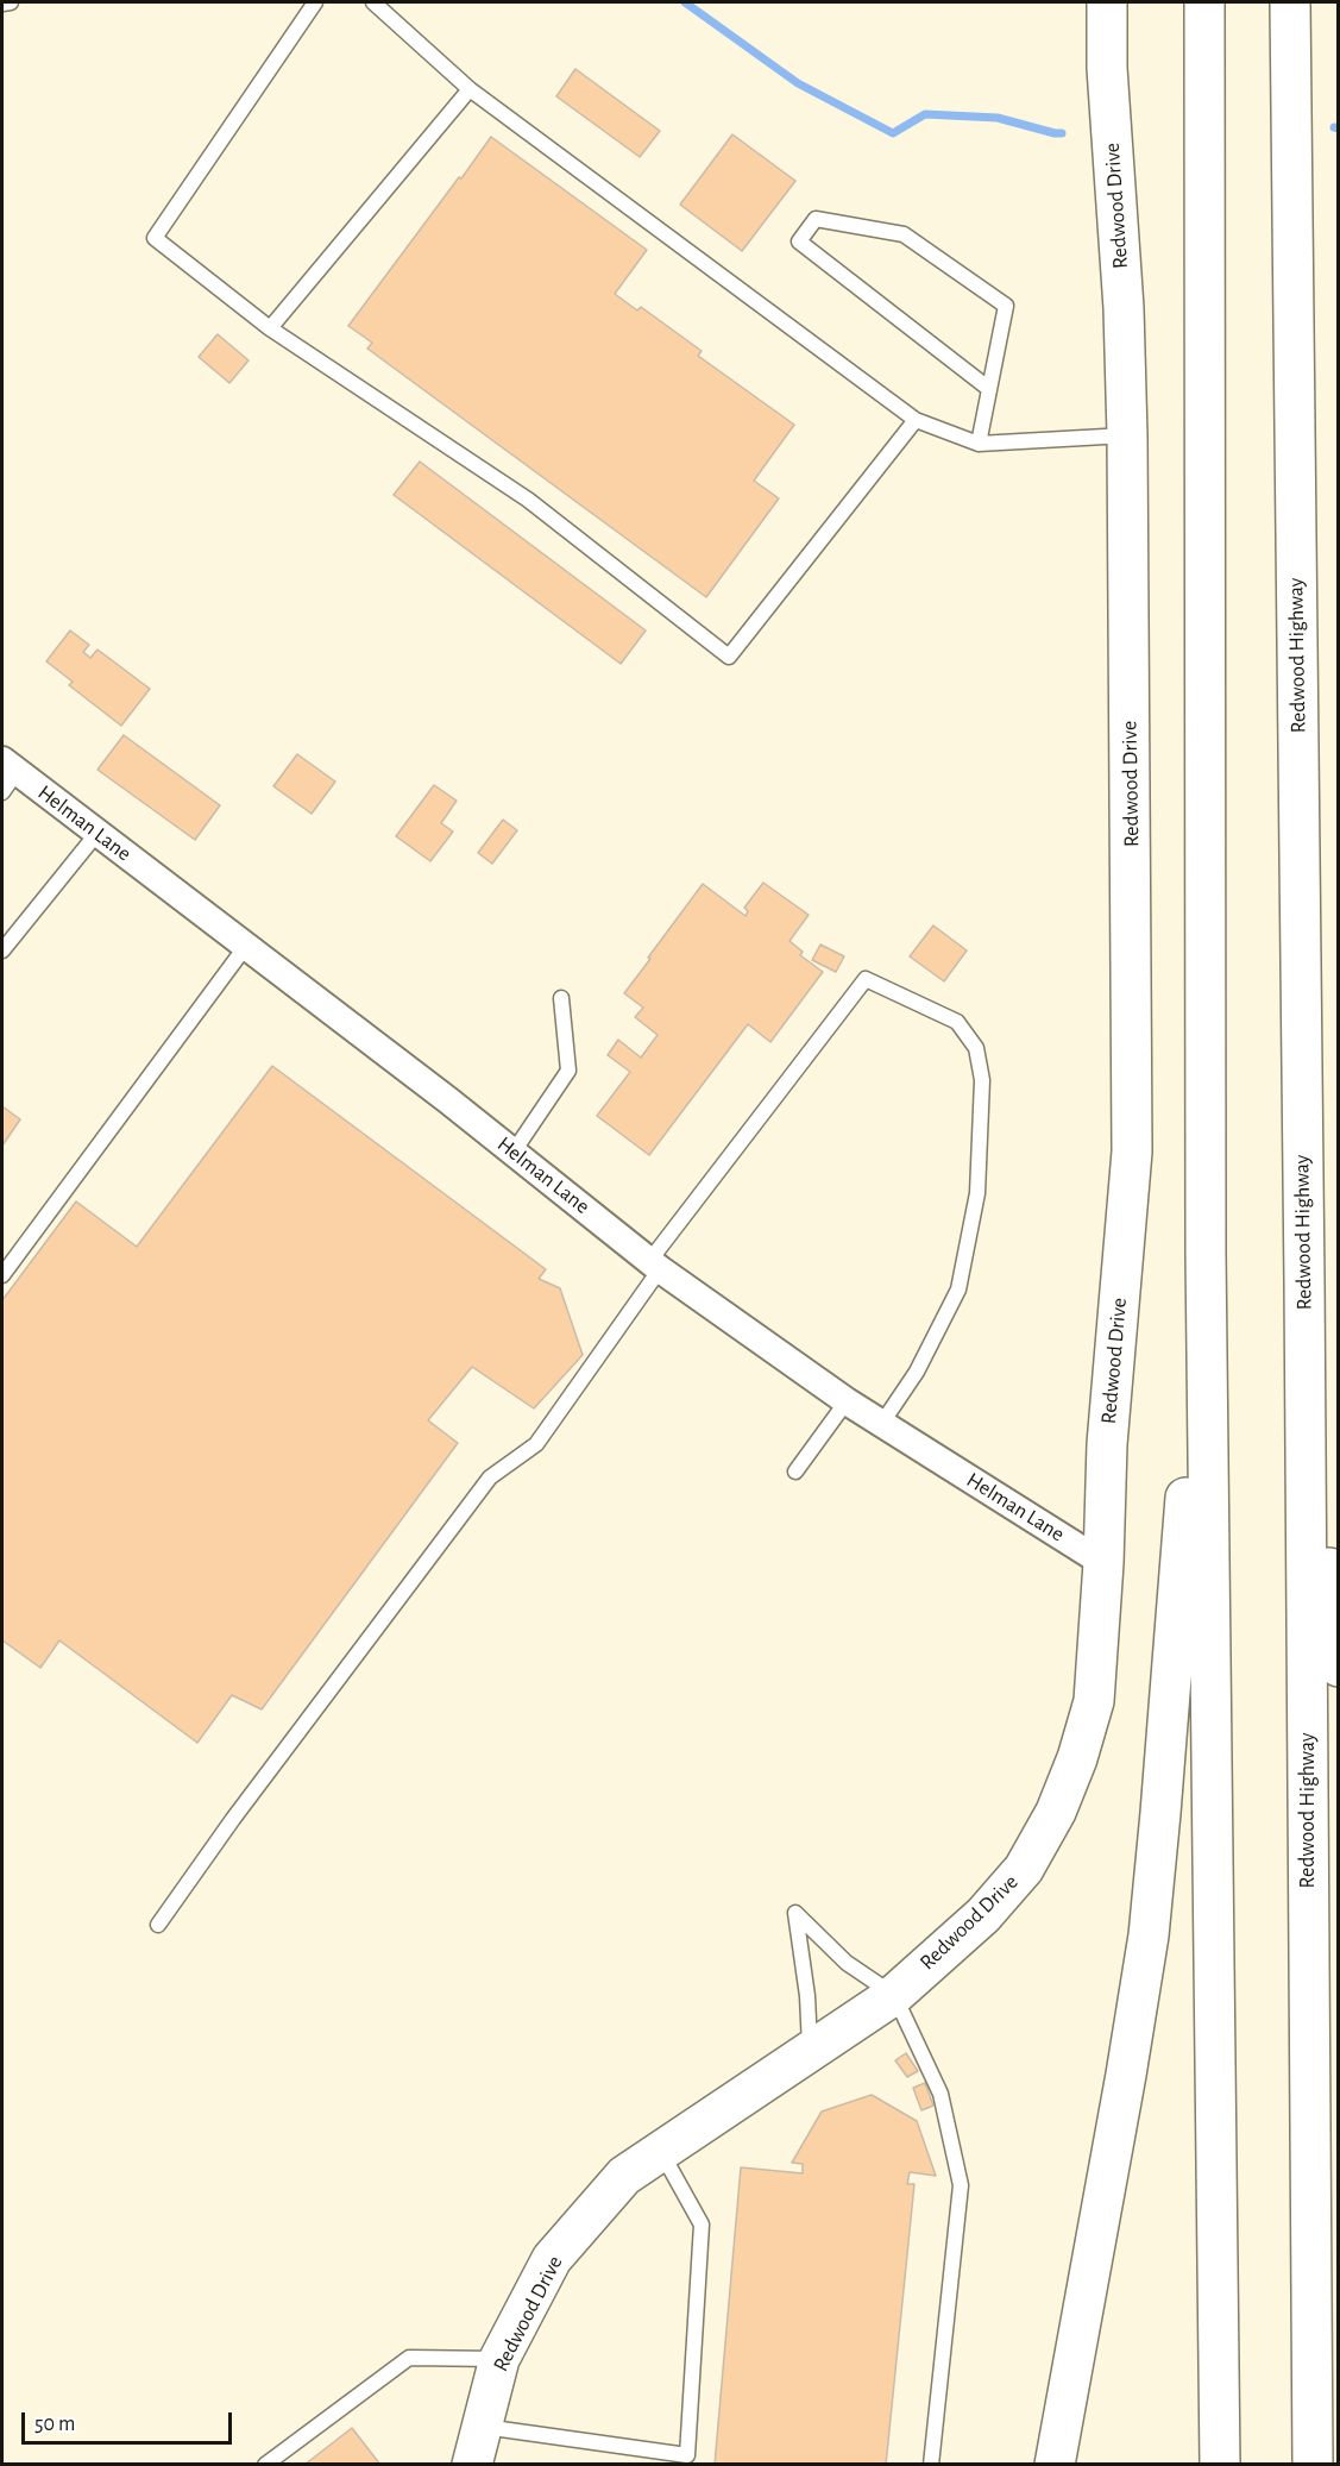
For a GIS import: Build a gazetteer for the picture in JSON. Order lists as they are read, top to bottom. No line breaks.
{"streets":{"main road":["Redwood Drive","Redwood Highway"],"street":["Helman Lane"]},"crossings":[["Redwood Drive","Helman Lane"]],"scale_bar":"50 m"}
